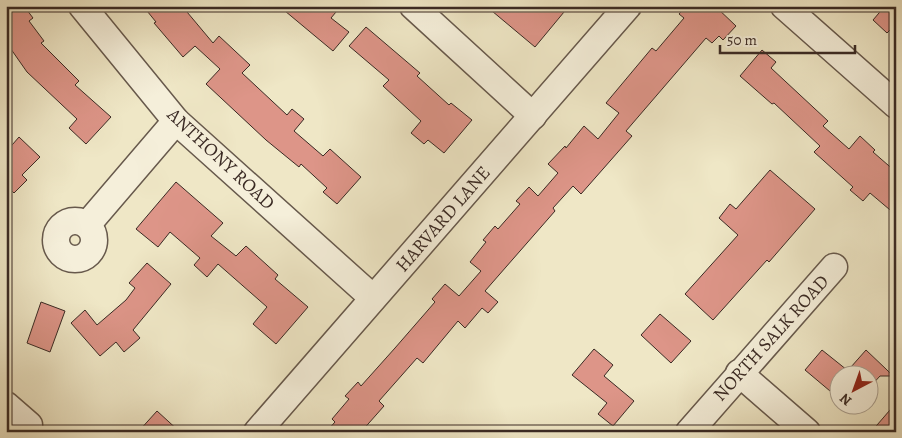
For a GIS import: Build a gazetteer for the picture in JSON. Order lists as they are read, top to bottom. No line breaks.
{"streets":{"street":["ANTHONY ROAD","HARVARD LANE","NORTH SALK ROAD"]},"crossings":[["ANTHONY ROAD","HARVARD LANE"]],"scale_bar":"50 m","north":"bottom left"}
